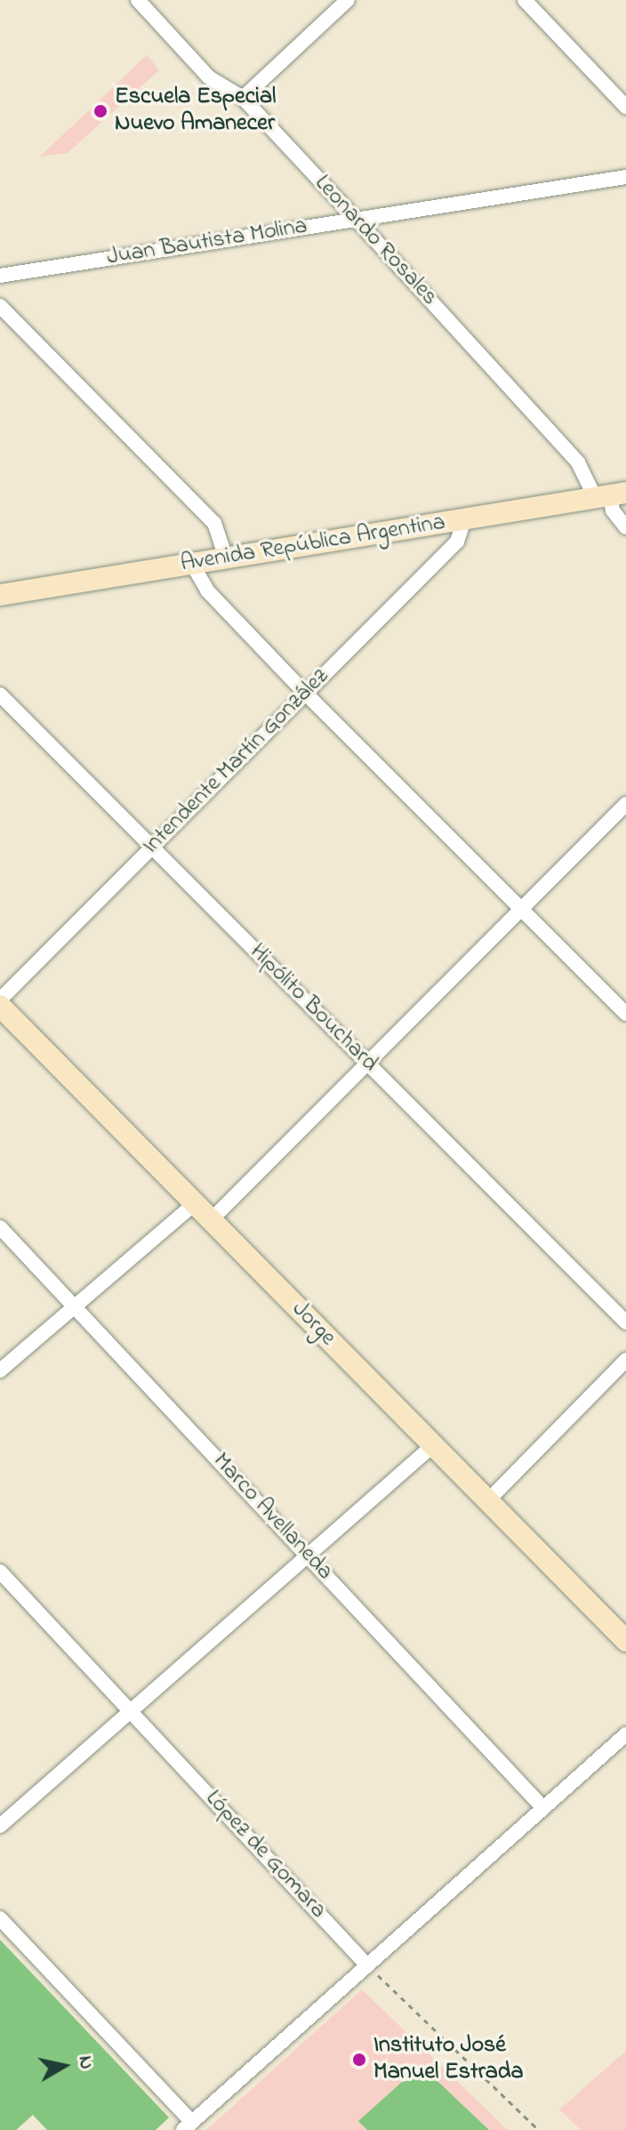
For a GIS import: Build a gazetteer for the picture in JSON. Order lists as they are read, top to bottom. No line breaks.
{"streets":{"street":["Leonardo Rosales","Juan Bautista Molina","Avenida República Argentina","Intendente Martín González","Hipólito Bouchard","Jorge","Marco Avellaneda","López de Gomara"]},"crossings":[["Leonardo Rosales","Juan Bautista Molina"],["Leonardo Rosales","Avenida República Argentina"],["Avenida República Argentina","Intendente Martín González"],["Intendente Martín González","Hipólito Bouchard"]],"places":["Escuela Especial Nuevo Amanecer","Instituto José Manuel Estrada"],"north":"right"}
